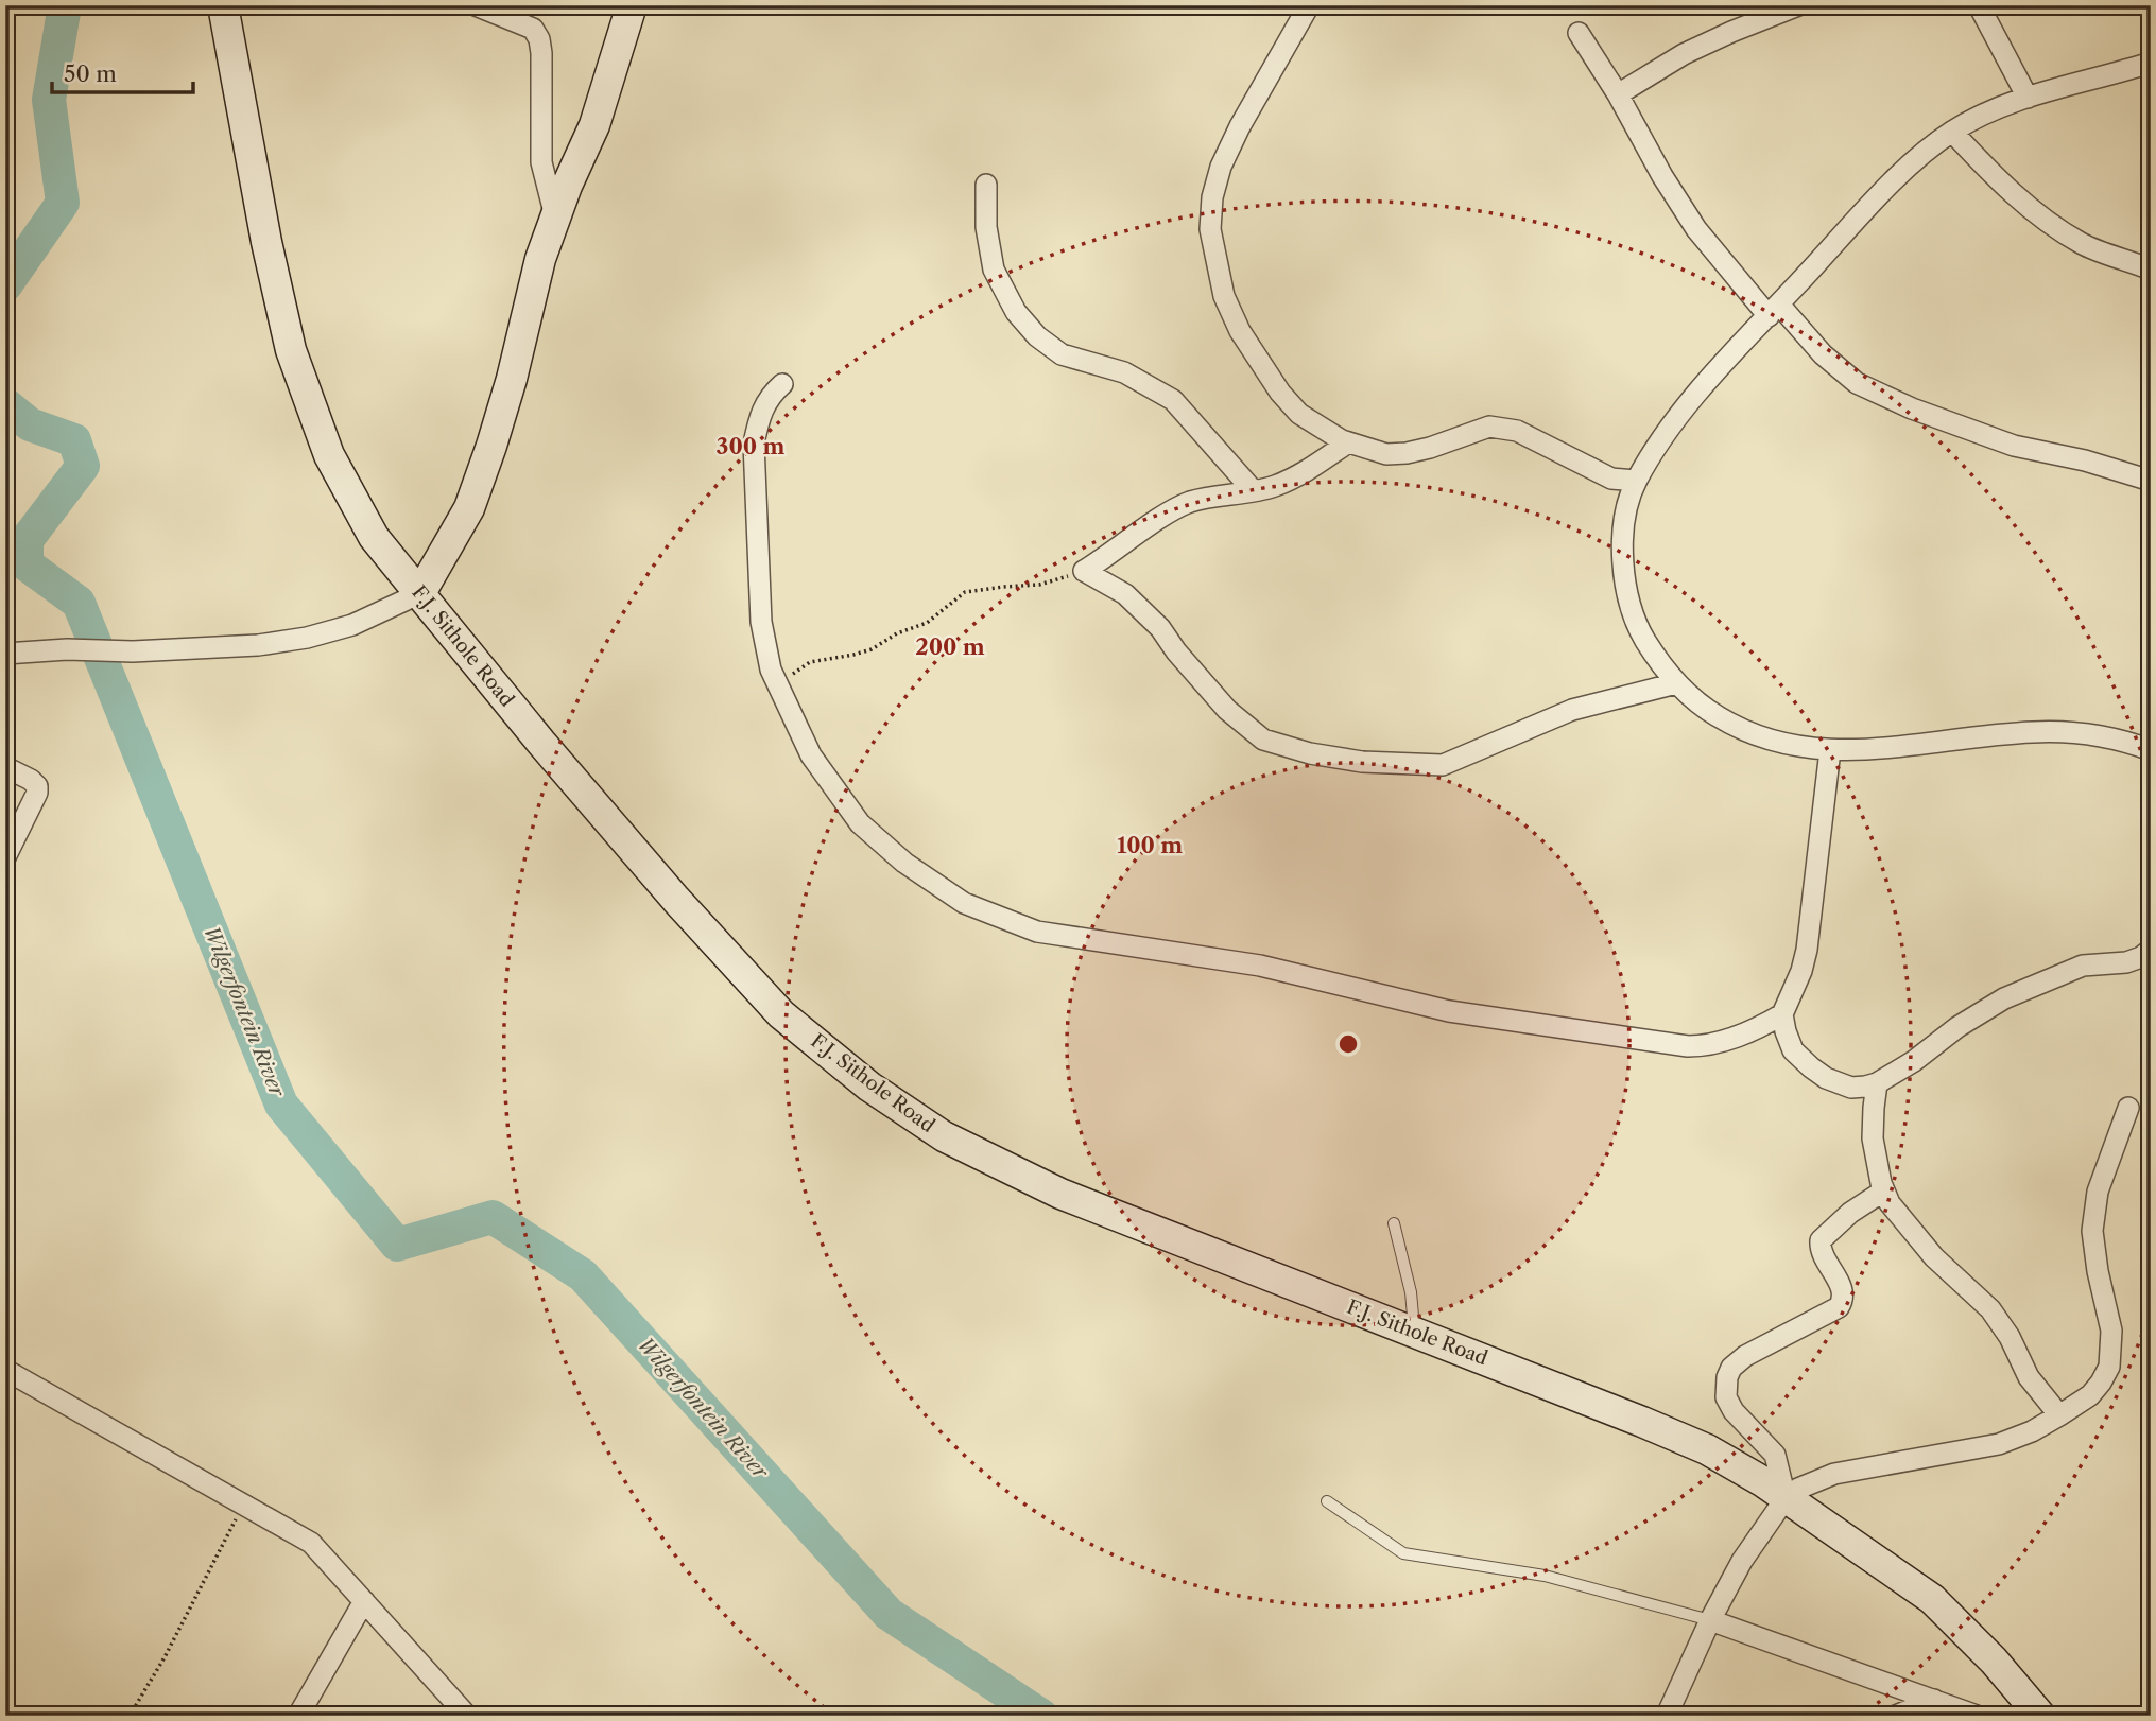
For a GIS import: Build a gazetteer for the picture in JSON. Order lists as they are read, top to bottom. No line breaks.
{"streets":{"street":["F.J. Sithole Road"]},"water":["Wilgerfontein River"],"scale_bar":"50 m","rings":["300 m","200 m","100 m"]}
